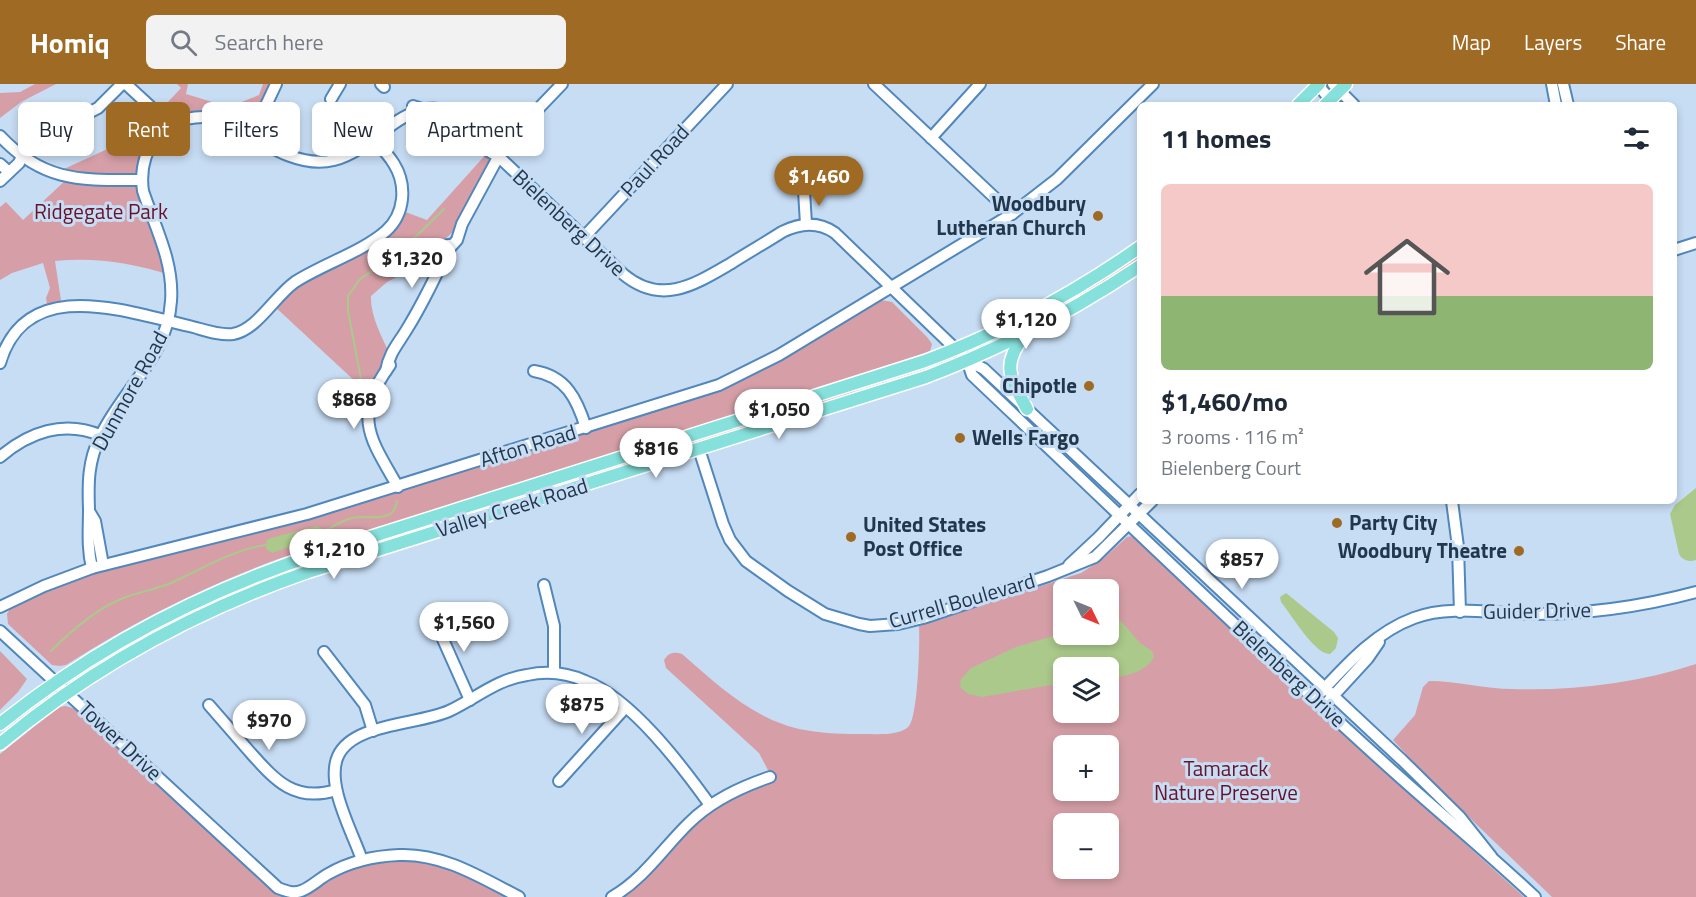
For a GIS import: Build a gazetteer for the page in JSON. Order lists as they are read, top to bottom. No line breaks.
{"streets":{"main road":["Valley Creek Road"],"street":["Paul Road","Bielenberg Drive","Dunmore Road","Afton Road","Currell Boulevard","Guider Drive","Tower Drive"]},"crossings":[["Paul Road","Bielenberg Drive"],["Bielenberg Drive","Afton Road"],["Bielenberg Drive","Valley Creek Road"],["Bielenberg Drive","Currell Boulevard"],["Bielenberg Drive","Guider Drive"],["Dunmore Road","Afton Road"],["Valley Creek Road","Currell Boulevard"],["Valley Creek Road","Tower Drive"]],"parks":["Ridgegate Park","Tamarack Nature Preserve"],"places":["Woodbury Lutheran Church","Chipotle","Wells Fargo","Party City","United States Post Office","Woodbury Theatre"],"north":"bottom right","page":{"header":"Homiq","search":"Search here","nav":["Map","Layers","Share"],"chip":["Buy","Rent","Filters","New","Apartment"],"heading":"11 homes","price":["$1,460","$1,320","$1,120","$868","$1,050","$816","$1,210","$857","$1,560","$875","$970"],"list":[{"name":"$1,460/mo","note":"3 rooms · 116 m² · Bielenberg Court"}],"map_buttons":["+","−"]}}
